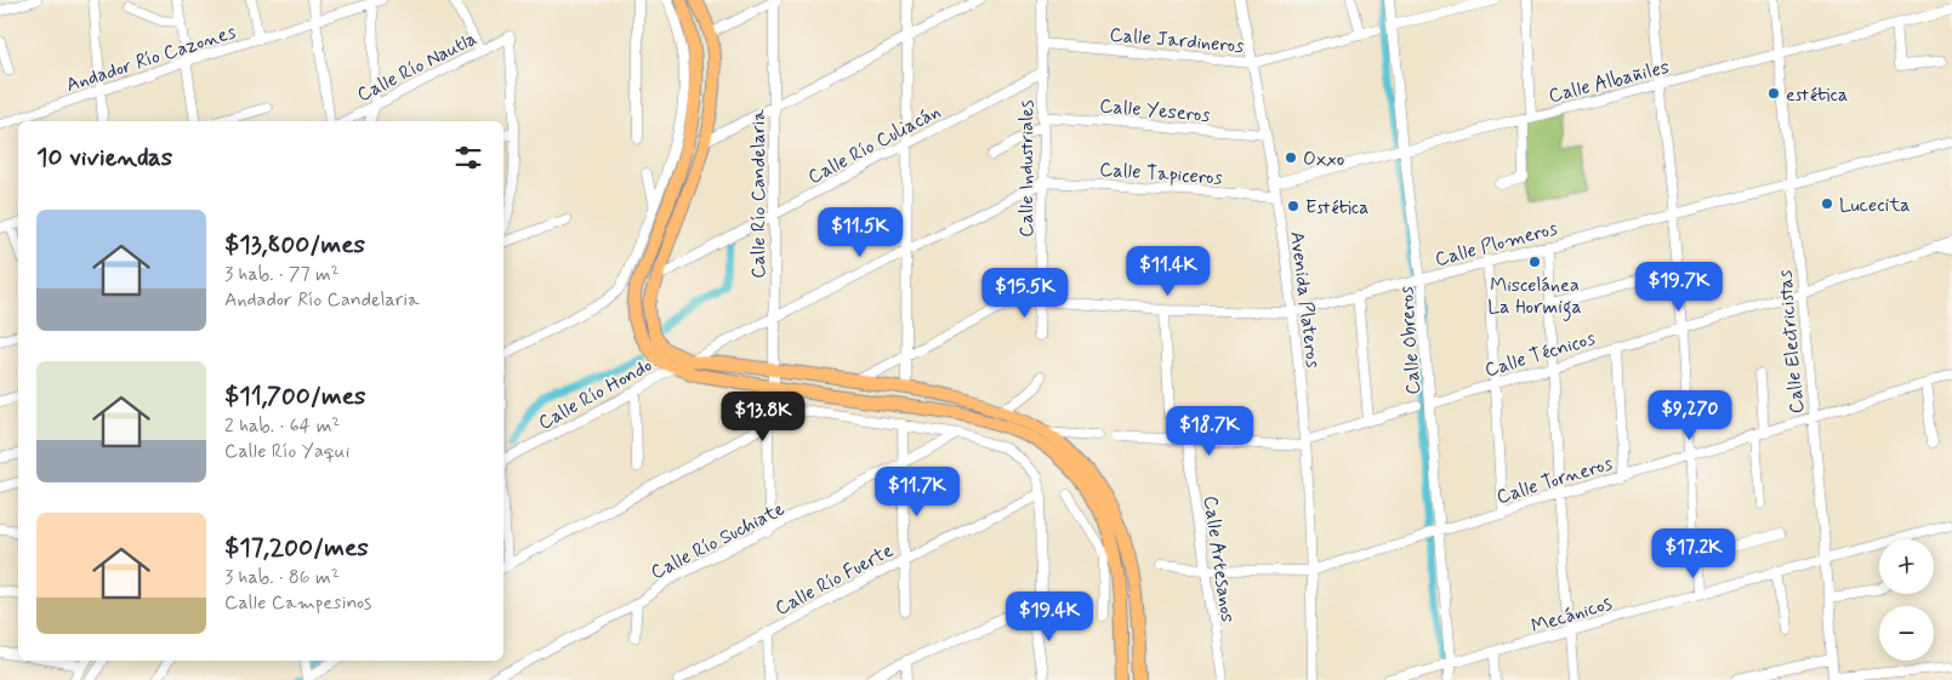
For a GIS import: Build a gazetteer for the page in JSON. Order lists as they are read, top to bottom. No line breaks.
{"streets":{"street":["Calle Jardineros","Andador Río Cazones","Calle Río Nautla","Calle Albañiles","Calle Yeseros","Calle Río Culiacán","Calle Industriales","Calle Tapiceros","Calle Río Candelaria","Calle Plomeros","Avenida Plateros","Calle Obreros","Calle Electricistas","Calle Técnicos","Calle Río Hondo","Calle Torneros","Calle Río Suchiate","Calle Artesanos","Calle Río Fuerte","Mecánicos"]},"crossings":[["Calle Jardineros","Calle Industriales"],["Calle Jardineros","Avenida Plateros"],["Calle Albañiles","Avenida Plateros"],["Calle Albañiles","Calle Obreros"],["Calle Albañiles","Calle Electricistas"],["Calle Yeseros","Calle Industriales"],["Calle Yeseros","Avenida Plateros"],["Calle Río Culiacán","Calle Industriales"],["Calle Río Culiacán","Calle Río Candelaria"],["Calle Industriales","Calle Tapiceros"],["Calle Industriales","Calle Plomeros"],["Calle Tapiceros","Avenida Plateros"],["Calle Plomeros","Avenida Plateros"],["Calle Plomeros","Calle Obreros"],["Calle Plomeros","Calle Electricistas"],["Avenida Plateros","Calle Torneros"],["Calle Obreros","Calle Técnicos"],["Calle Obreros","Calle Torneros"],["Calle Obreros","Mecánicos"],["Calle Electricistas","Calle Técnicos"],["Calle Electricistas","Calle Torneros"],["Calle Electricistas","Mecánicos"],["Calle Torneros","Calle Artesanos"]],"places":["estética","Oxxo","Lucecita","Estética","Miscelánea La Hormiga"],"page":{"heading":"10 viviendas","list":[{"name":"$13,800/mes","note":"3 hab. · 77 m² · Andador Río Candelaria"},{"name":"$11,700/mes","note":"2 hab. · 64 m² · Calle Río Yaqui"},{"name":"$17,200/mes","note":"3 hab. · 86 m² · Calle Campesinos"}],"price":["$11.5K","$11.4K","$19.7K","$15.5K","$9,270","$13.8K","$18.7K","$11.7K","$17.2K","$19.4K"],"map_buttons":["+","−"]}}
